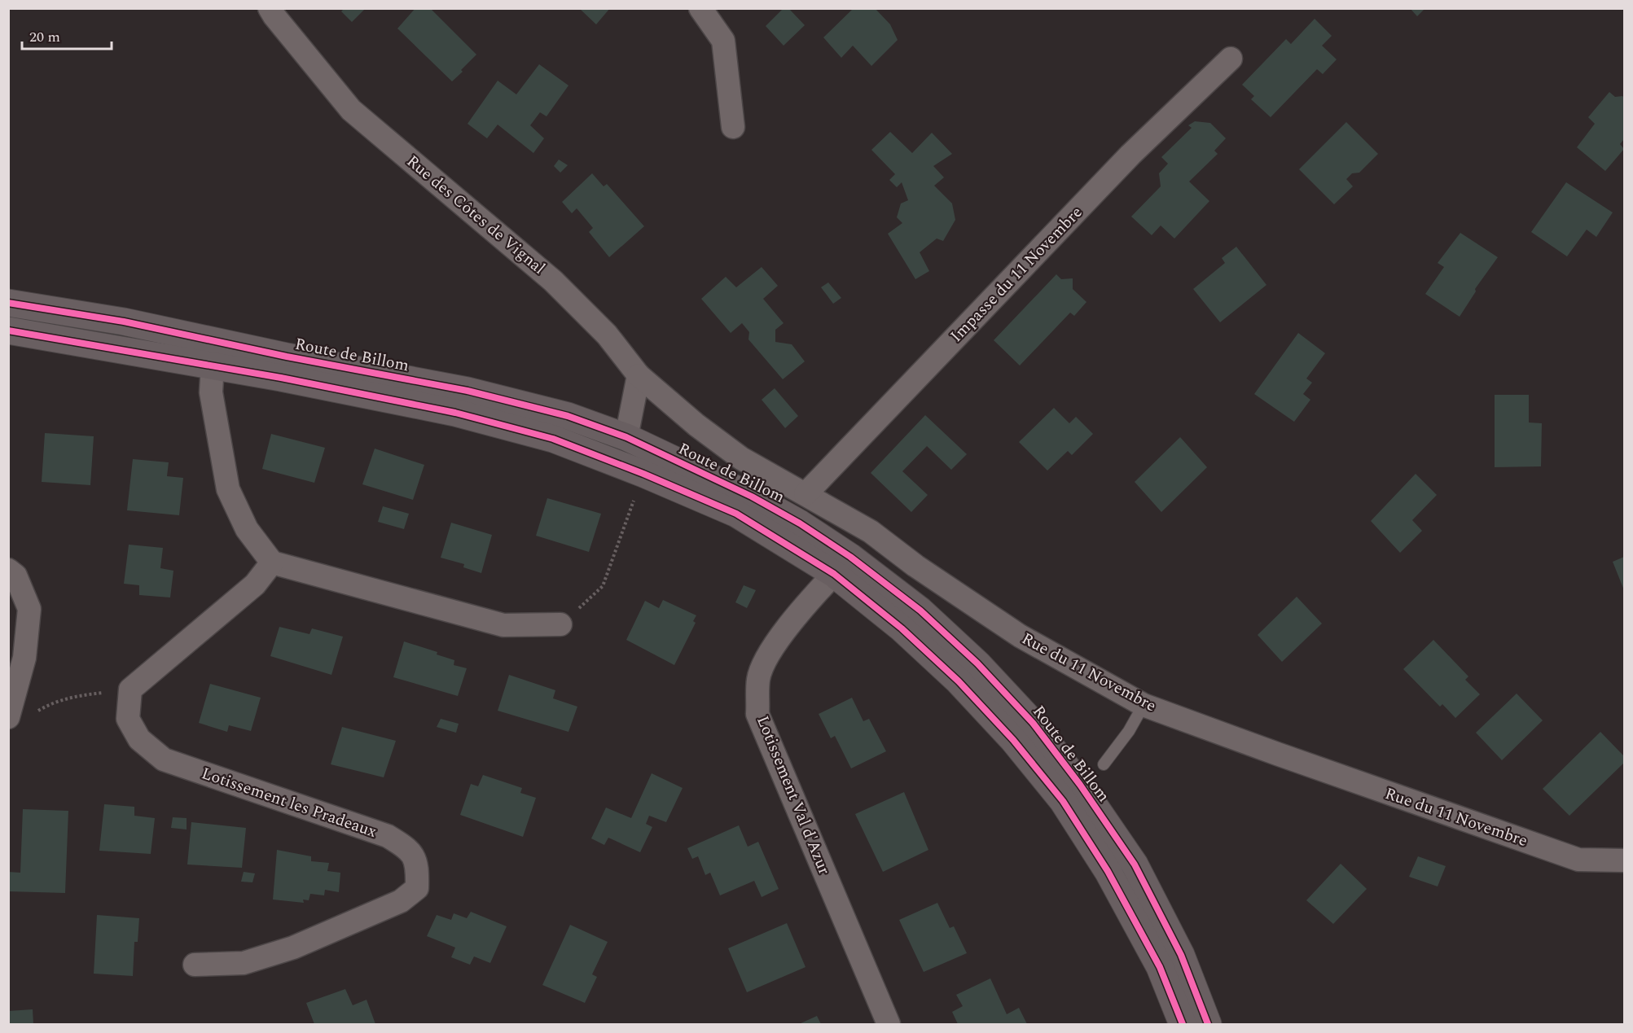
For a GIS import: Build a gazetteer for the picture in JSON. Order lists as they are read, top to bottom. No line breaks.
{"streets":{"main road":["Route de Billom"],"street":["Rue des Côtes de Vignal","Impasse du 11 Novembre","Rue du 11 Novembre","Lotissement Val d'Azur","Lotissement les Pradeaux"]},"crossings":[["Rue des Côtes de Vignal","Rue du 11 Novembre"],["Impasse du 11 Novembre","Rue du 11 Novembre"],["Route de Billom","Lotissement Val d'Azur"]],"scale_bar":"20 m"}
